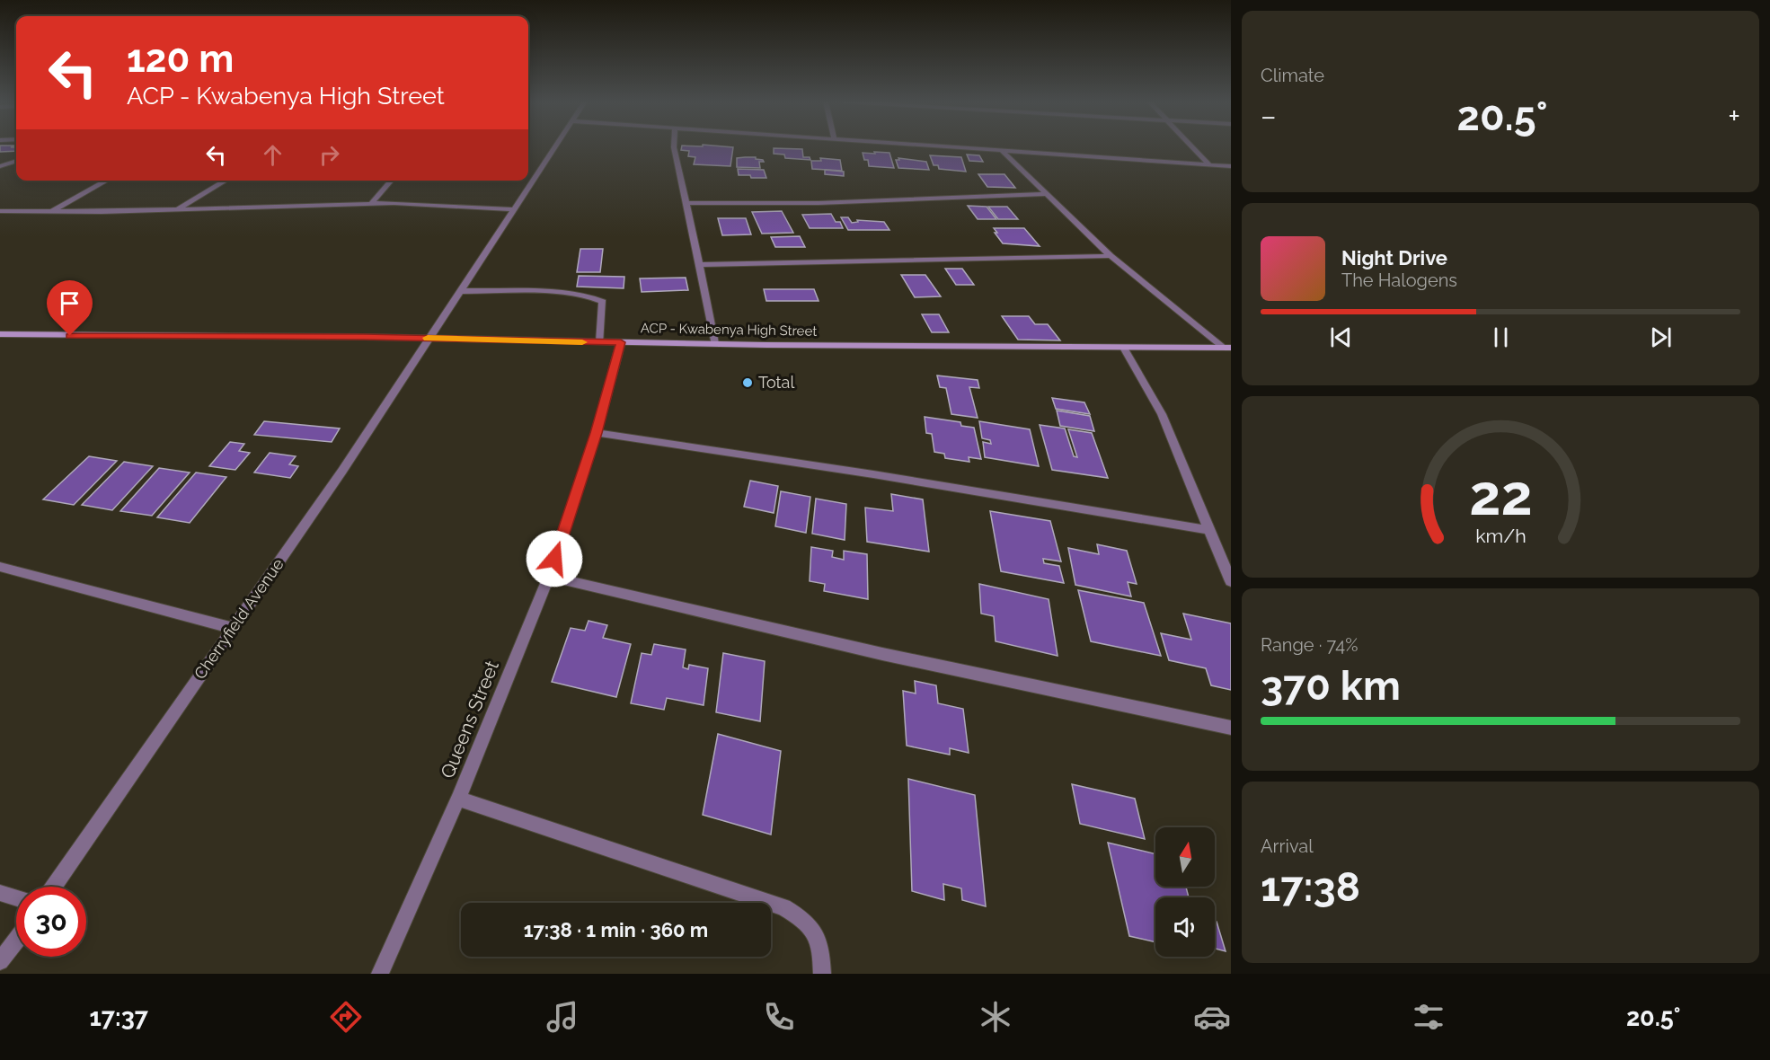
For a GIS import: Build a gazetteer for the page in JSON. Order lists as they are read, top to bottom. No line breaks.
{"streets":{"main road":["ACP - Kwabenya High Street"],"street":["Cherryfield Avenue","Queens Street"]},"crossings":[["ACP - Kwabenya High Street","Cherryfield Avenue"],["ACP - Kwabenya High Street","Queens Street"]],"places":["Total"],"north":"top","page":{"tile":["Climate",["Range · 74%","370 km"],["Arrival","17:38"]],"turn":["120 m","ACP - Kwabenya High Street"],"heat":["−","20.5°","+"],"song":["Night Drive","The Halogens"],"limit":"30","trip":"17:38 · 1 min · 360 m","tabs":["17:37","20.5°"],"gauge":["22","km/h"]}}
